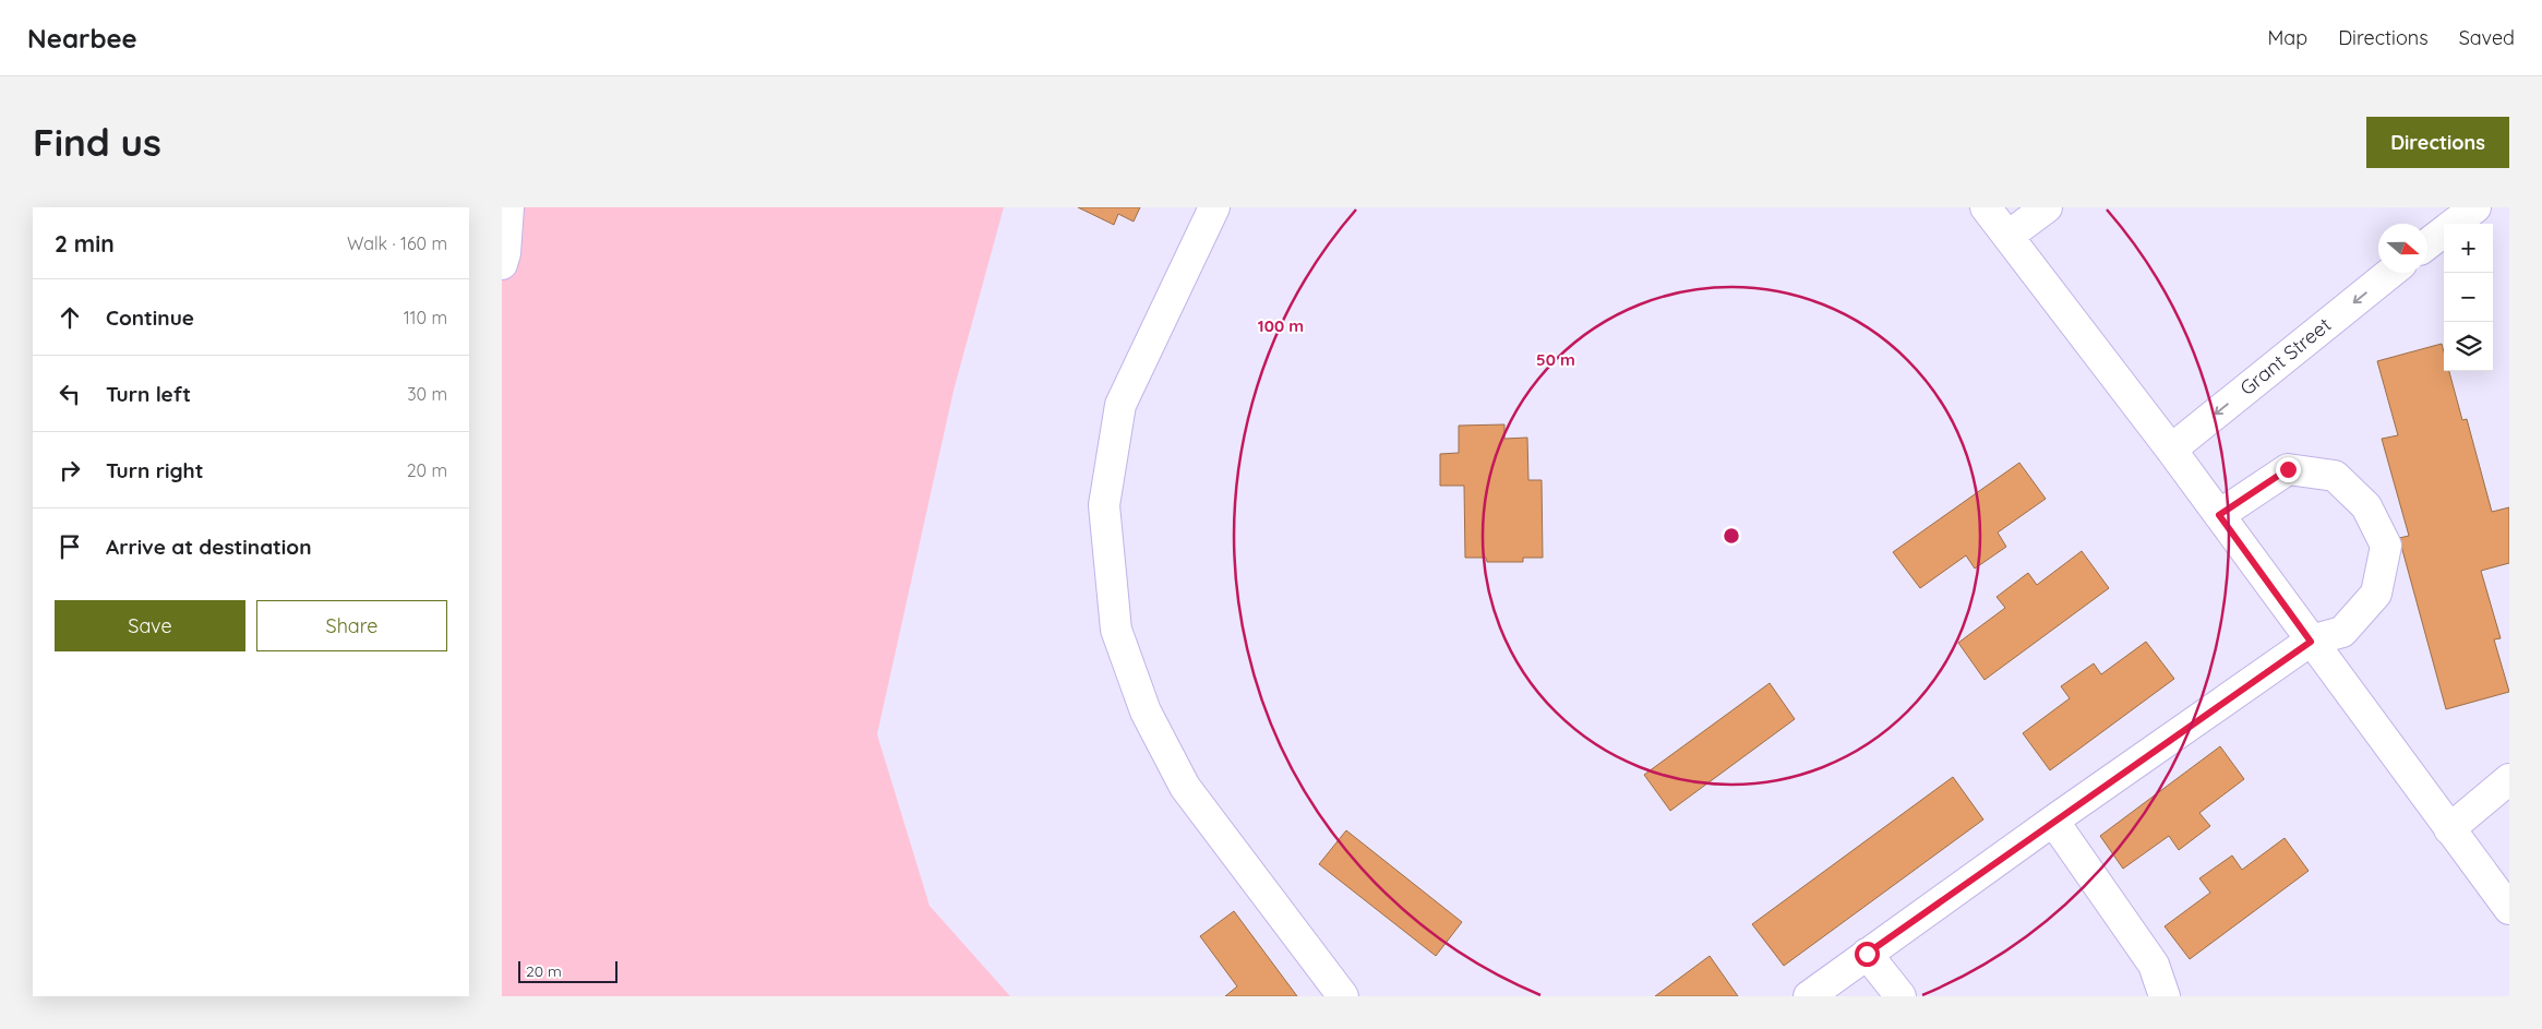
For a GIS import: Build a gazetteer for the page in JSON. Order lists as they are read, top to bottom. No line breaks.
{"streets":{"street":["Grant Street"]},"one_way":["Grant Street"],"scale_bar":"20 m","north":"right","page":{"header":"Nearbee","nav":["Map","Directions","Saved"],"buttons":["Directions",["Save","Share"]],"title":"Find us","heading":["2 min","Walk · 160 m"],"map_buttons":["+","−"],"list":[["Continue","110 m"],["Turn left","30 m"],["Turn right","20 m"],"Arrive at destination"],"scale":"20 m"},"rings":["100 m","50 m"]}
